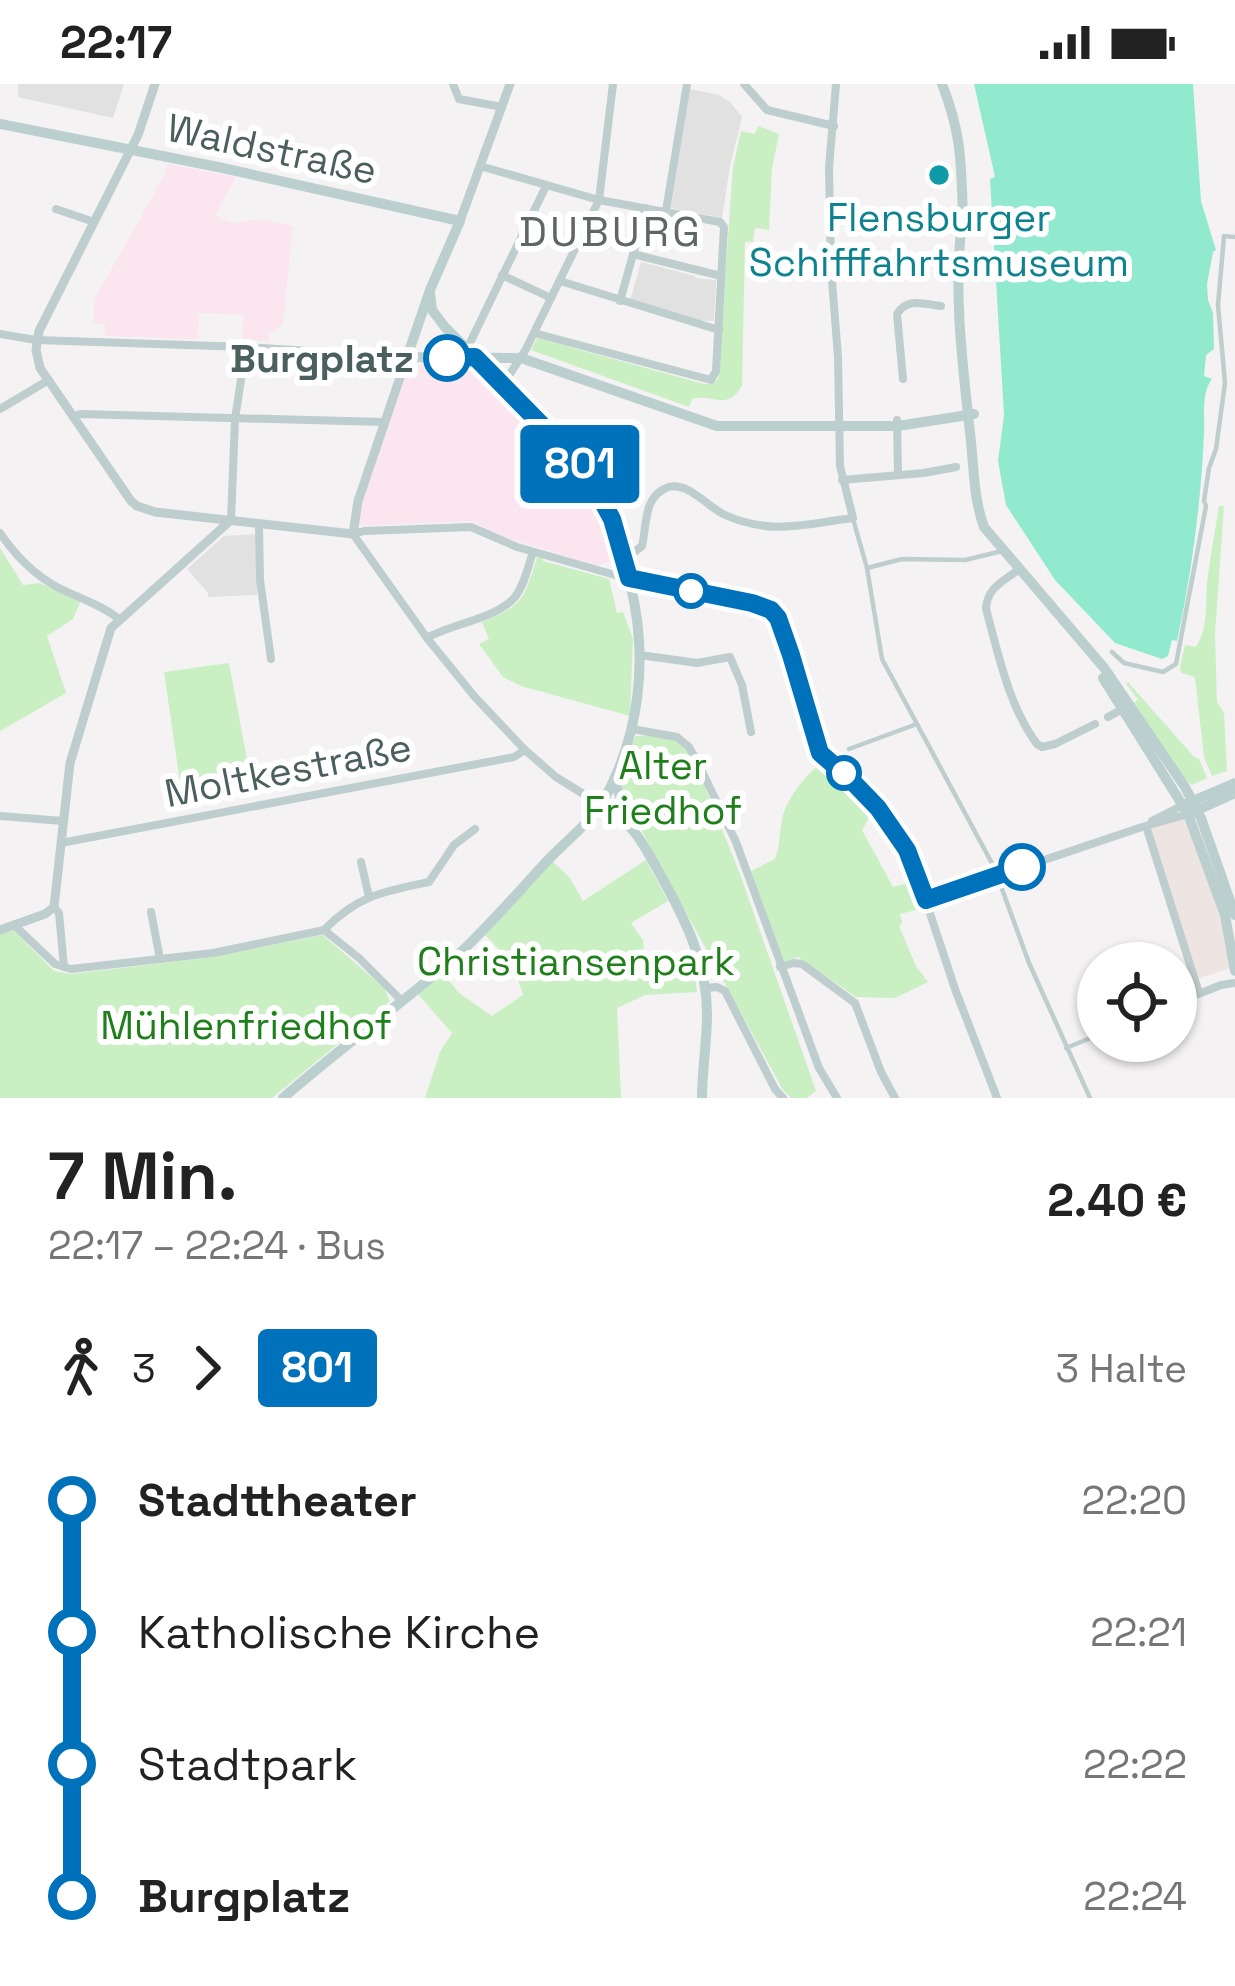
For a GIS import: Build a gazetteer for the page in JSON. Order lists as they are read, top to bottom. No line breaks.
{"streets":{"main road":["Waldstraße"],"street":["Moltkestraße"]},"districts":["DUBURG"],"parks":["Alter Friedhof","Christiansenpark","Mühlenfriedhof"],"places":["Flensburger Schifffahrtsmuseum","Burgplatz"],"lines":["bus line 801"],"page":{"status":"22:17","on_map":"801","heading":["7 Min.","22:17 – 22:24 · Bus","2.40 €"],"legs":["3","801","3 Halte"],"list":[{"name":"Stadttheater","value":"22:20"},{"name":"Katholische Kirche","value":"22:21"},{"name":"Stadtpark","value":"22:22"},{"name":"Burgplatz","value":"22:24"}]}}
